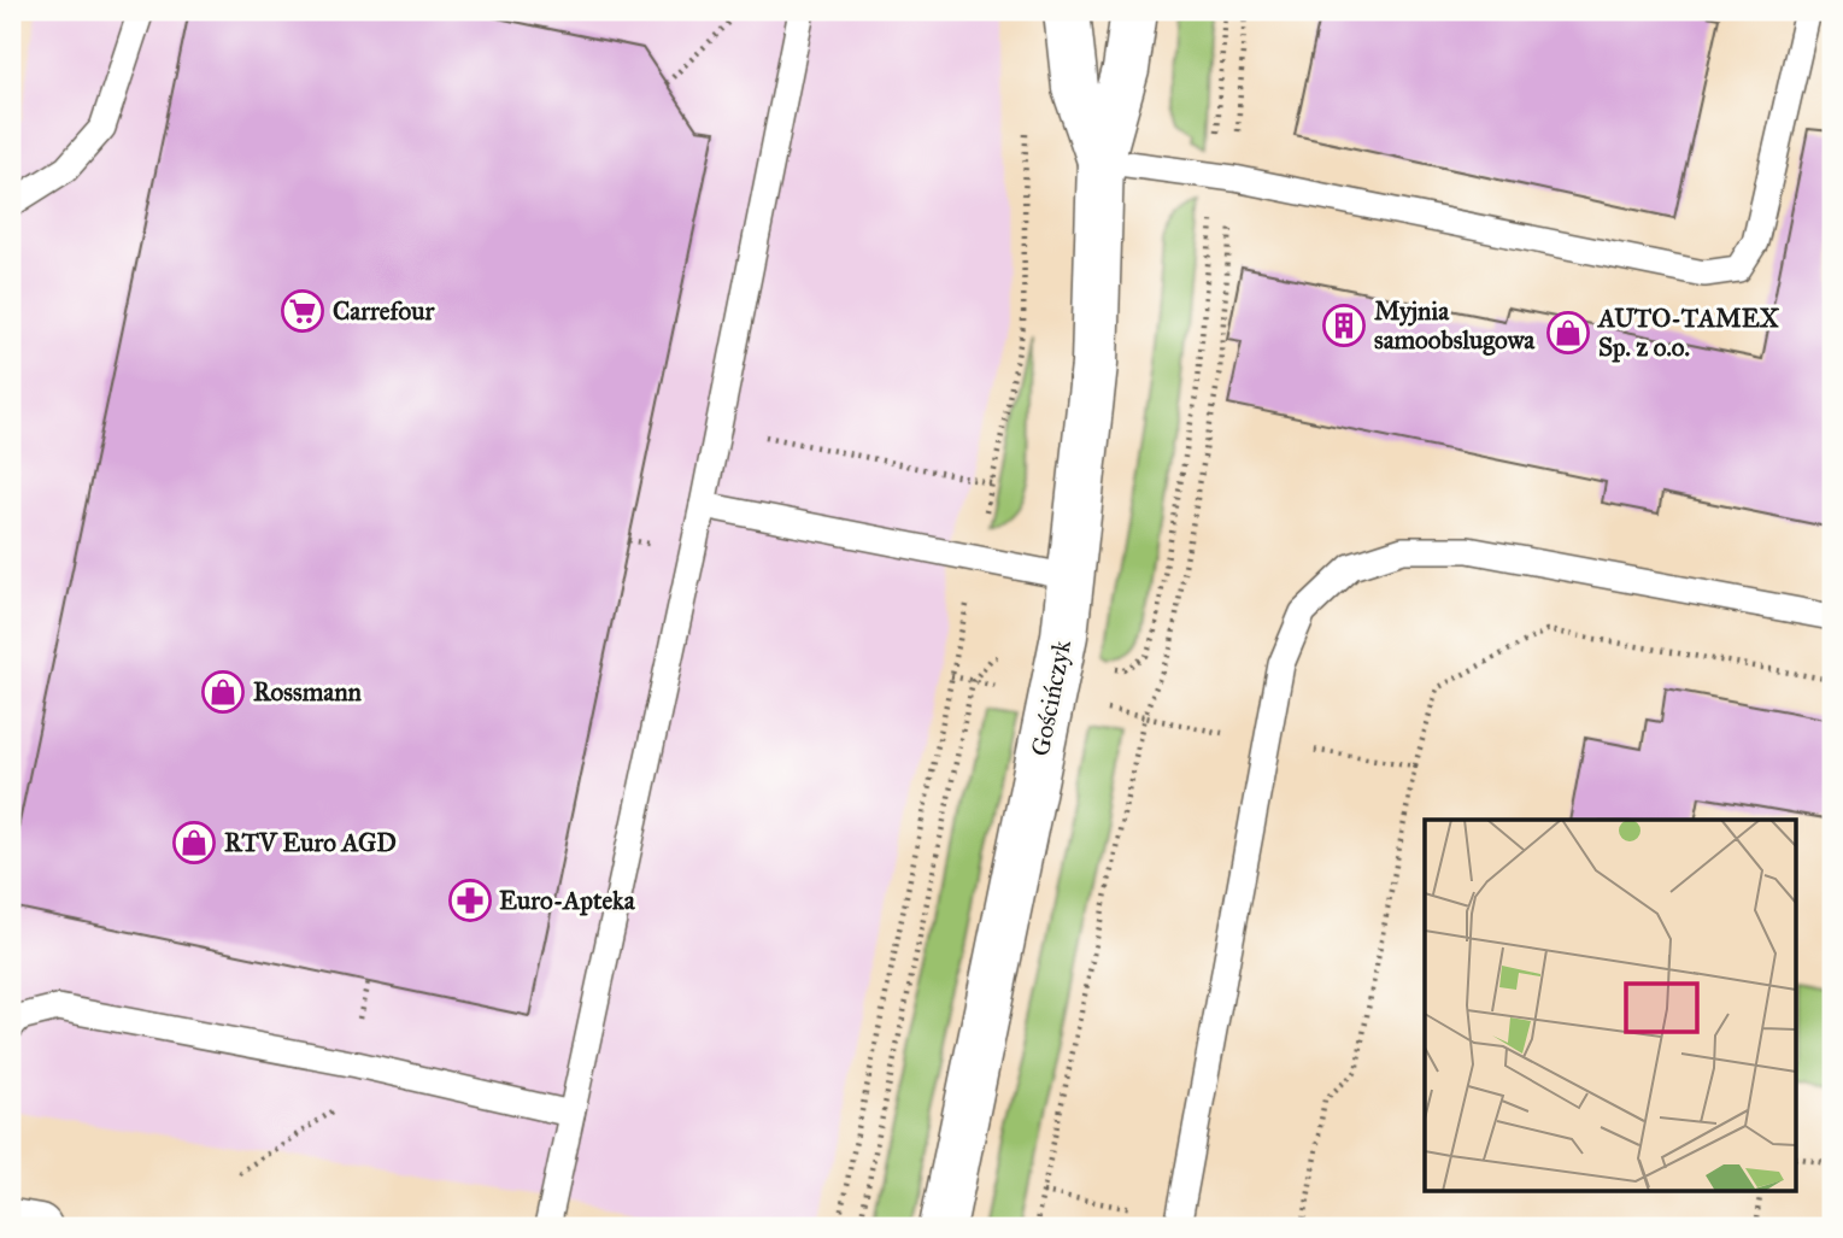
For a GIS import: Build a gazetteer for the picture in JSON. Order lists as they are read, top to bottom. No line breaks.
{"streets":{"street":["Gościńczyk"]},"places":{"supermarket":["Carrefour"],"building":["Myjnia samoobslugowa"],"shop":["AUTO-TAMEX Sp. z o.o.","Rossmann","RTV Euro AGD"],"pharmacy":["Euro-Apteka"]}}
